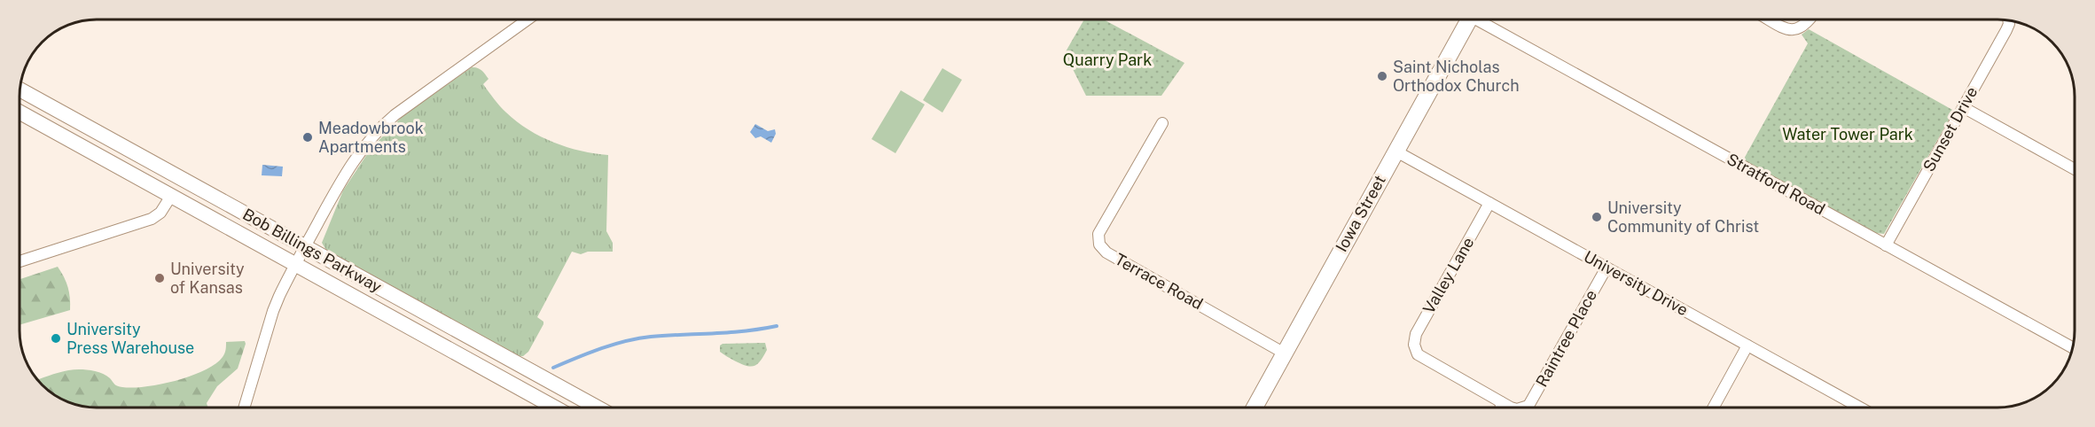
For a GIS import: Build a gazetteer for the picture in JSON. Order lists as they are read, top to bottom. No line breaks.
{"streets":{"highway":["Iowa Street"],"main road":["Bob Billings Parkway"],"street":["Sunset Drive","Stratford Road","Valley Lane","Terrace Road","University Drive","Raintree Place"]},"crossings":[["Sunset Drive","Stratford Road"],["Iowa Street","Terrace Road"],["Iowa Street","University Drive"],["Valley Lane","University Drive"],["Valley Lane","Raintree Place"],["University Drive","Raintree Place"]],"parks":["Quarry Park","Water Tower Park"],"places":["Saint Nicholas Orthodox Church","Meadowbrook Apartments","University Community of Christ","University of Kansas","University Press Warehouse"]}
